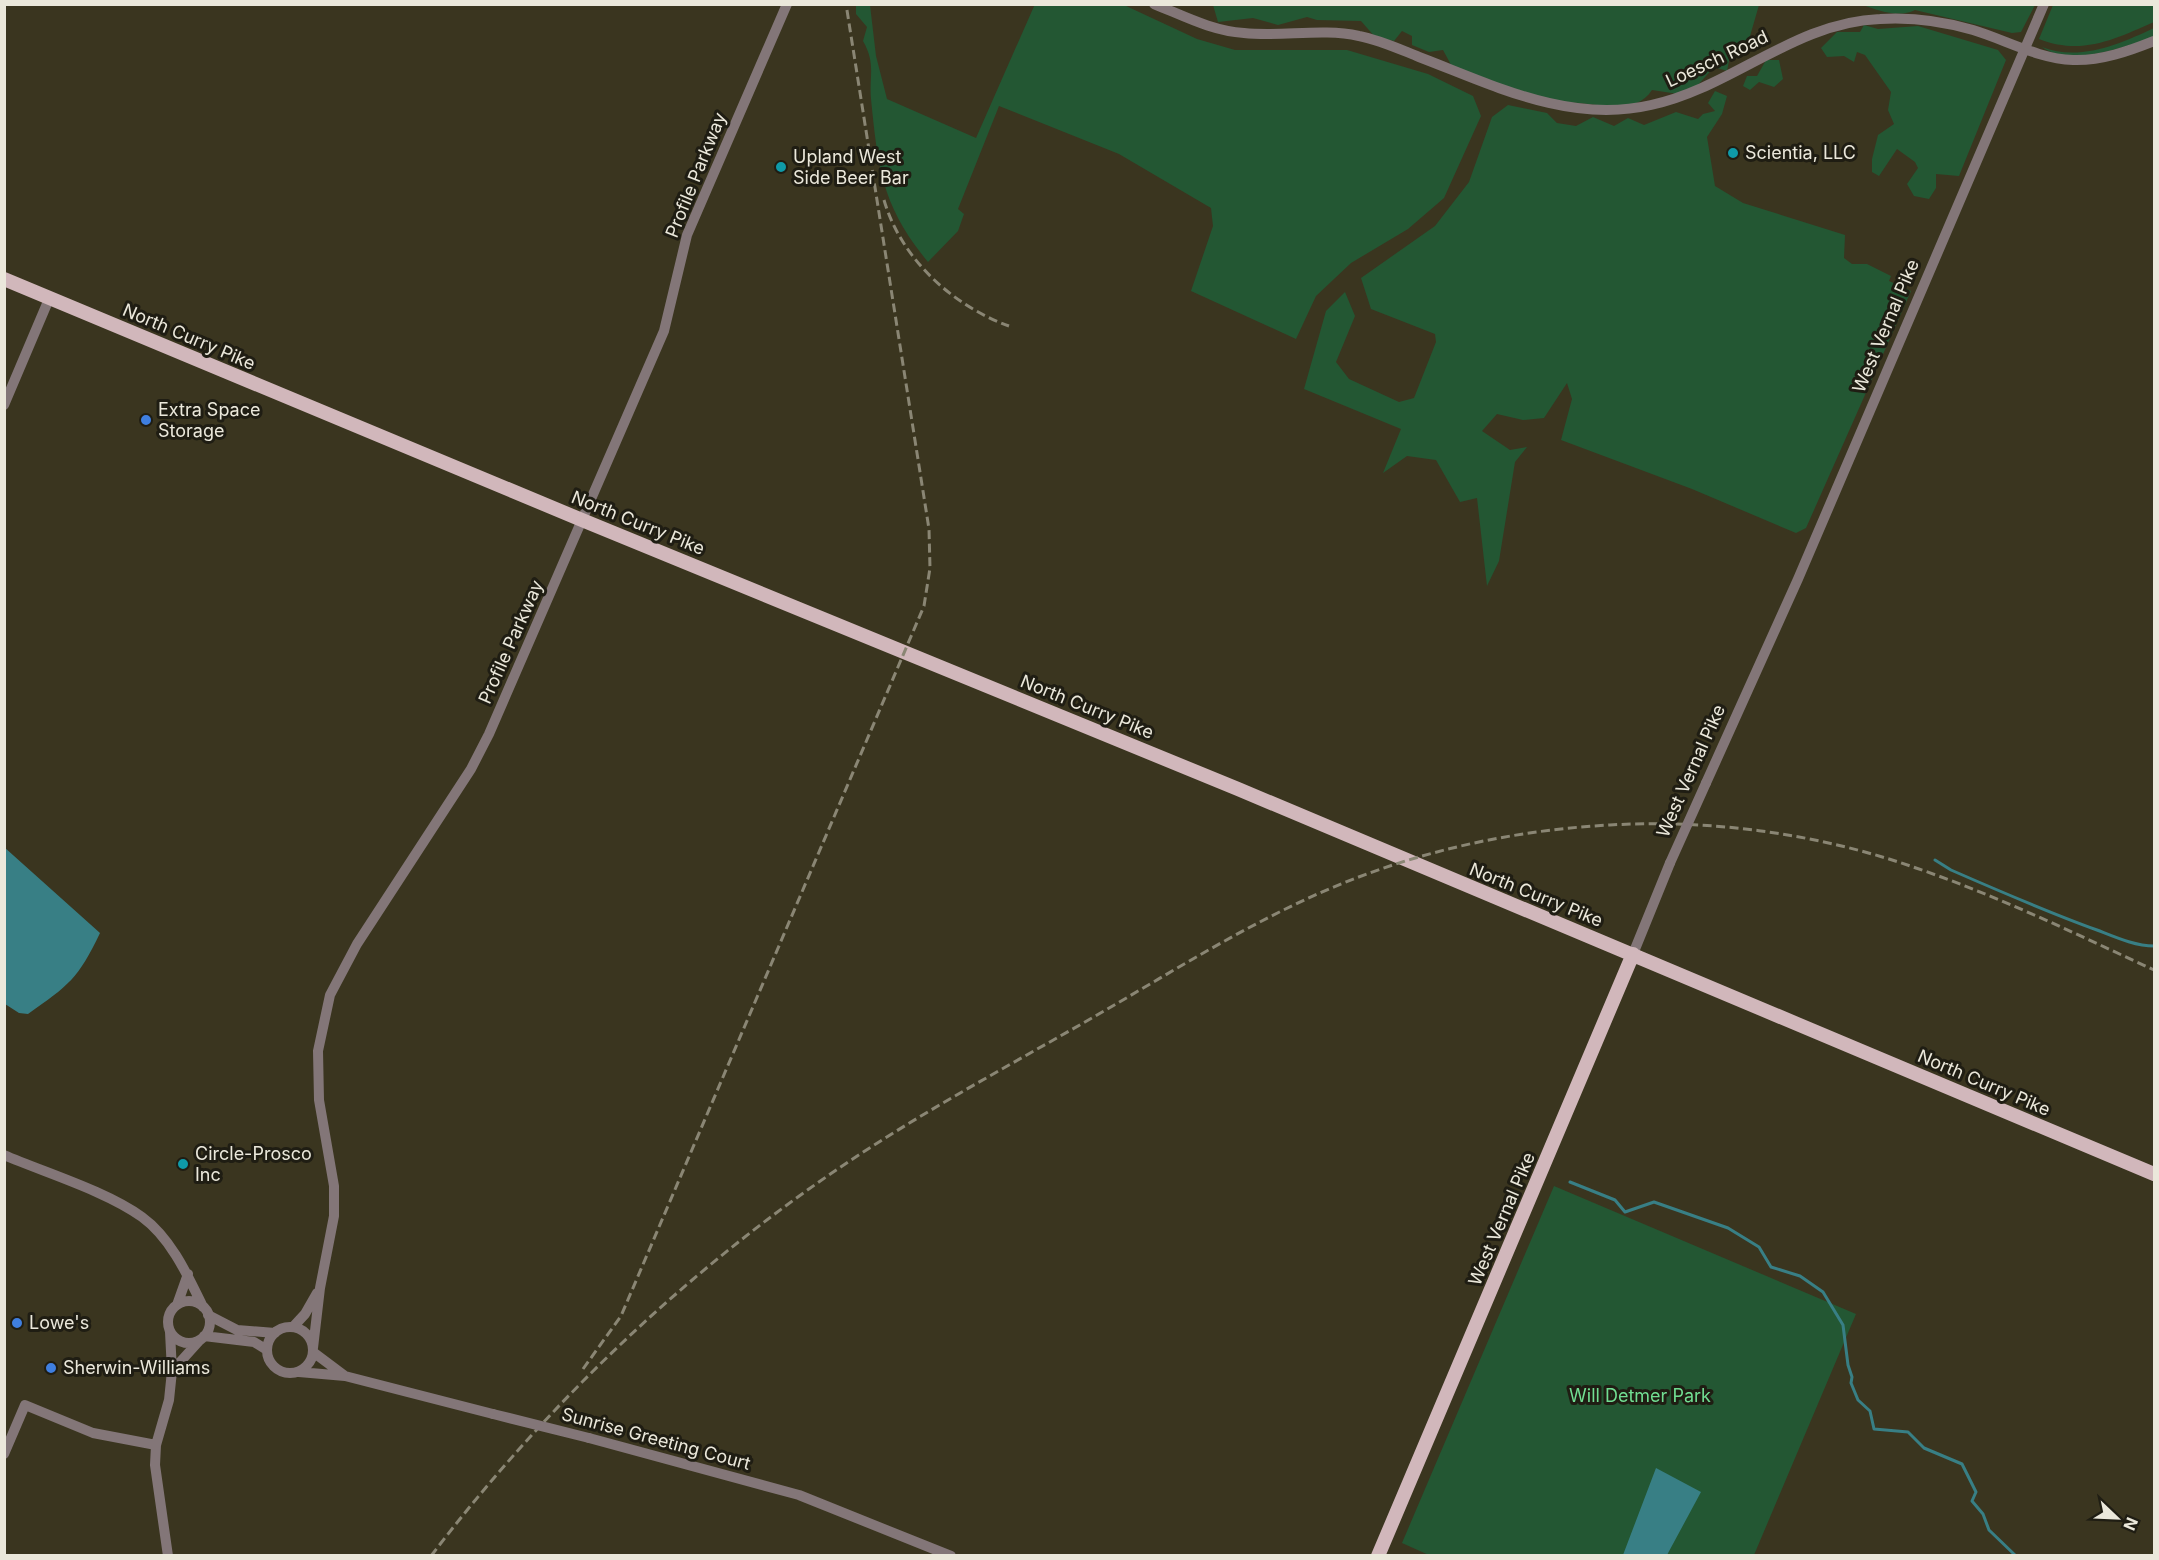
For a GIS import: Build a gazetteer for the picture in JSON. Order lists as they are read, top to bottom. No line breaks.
{"streets":{"main road":["West Vernal Pike","North Curry Pike"],"street":["Loesch Road","Profile Parkway","Sunrise Greeting Court"]},"crossings":[["Loesch Road","West Vernal Pike"],["Profile Parkway","North Curry Pike"],["Profile Parkway","Sunrise Greeting Court"],["West Vernal Pike","North Curry Pike"]],"parks":["Will Detmer Park"],"places":["Scientia, LLC","Upland West Side Beer Bar","Extra Space Storage","Circle-Prosco Inc","Lowe's","Sherwin-Williams"],"north":"bottom right"}
